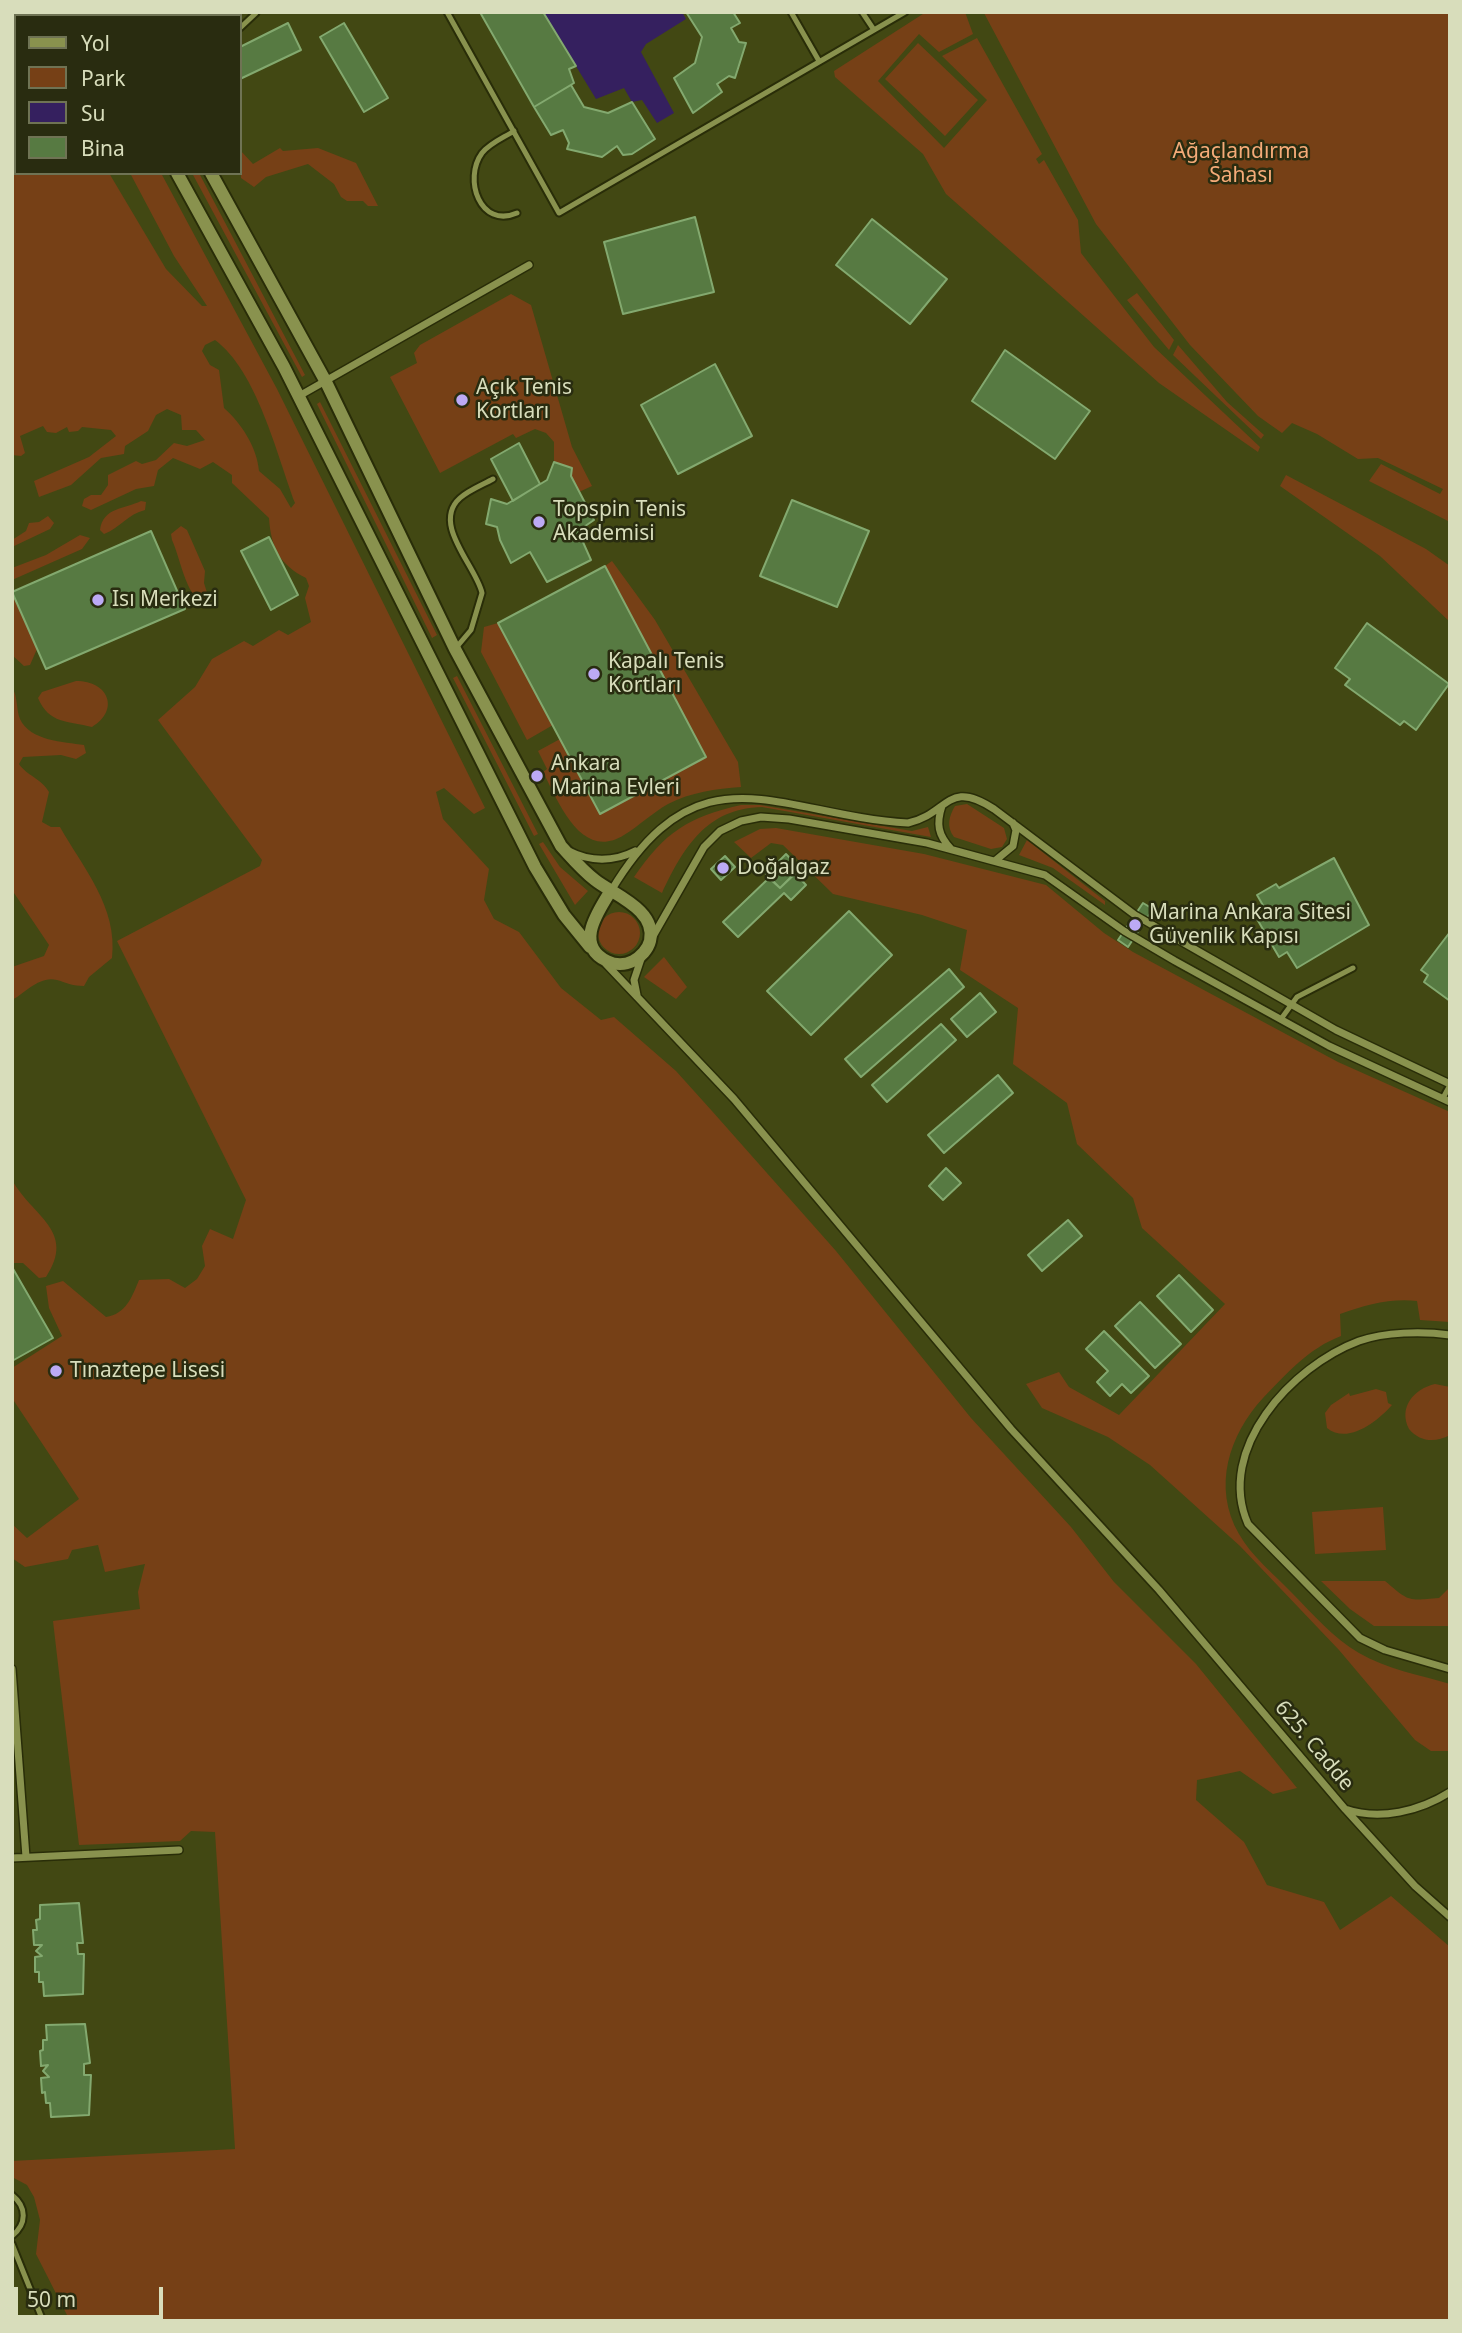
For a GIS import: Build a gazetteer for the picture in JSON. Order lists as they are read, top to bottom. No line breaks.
{"streets":{"street":["625. Cadde"]},"parks":["Ağaçlandırma Sahası"],"places":["Açık Tenis Kortları","Topspin Tenis Akademisi","Isı Merkezi","Kapalı Tenis Kortları","Ankara Marina Evleri","Doğalgaz","Marina Ankara Sitesi Güvenlik Kapısı","Tınaztepe Lisesi"],"legend":["Yol","Park","Su","Bina"],"scale_bar":"50 m"}
